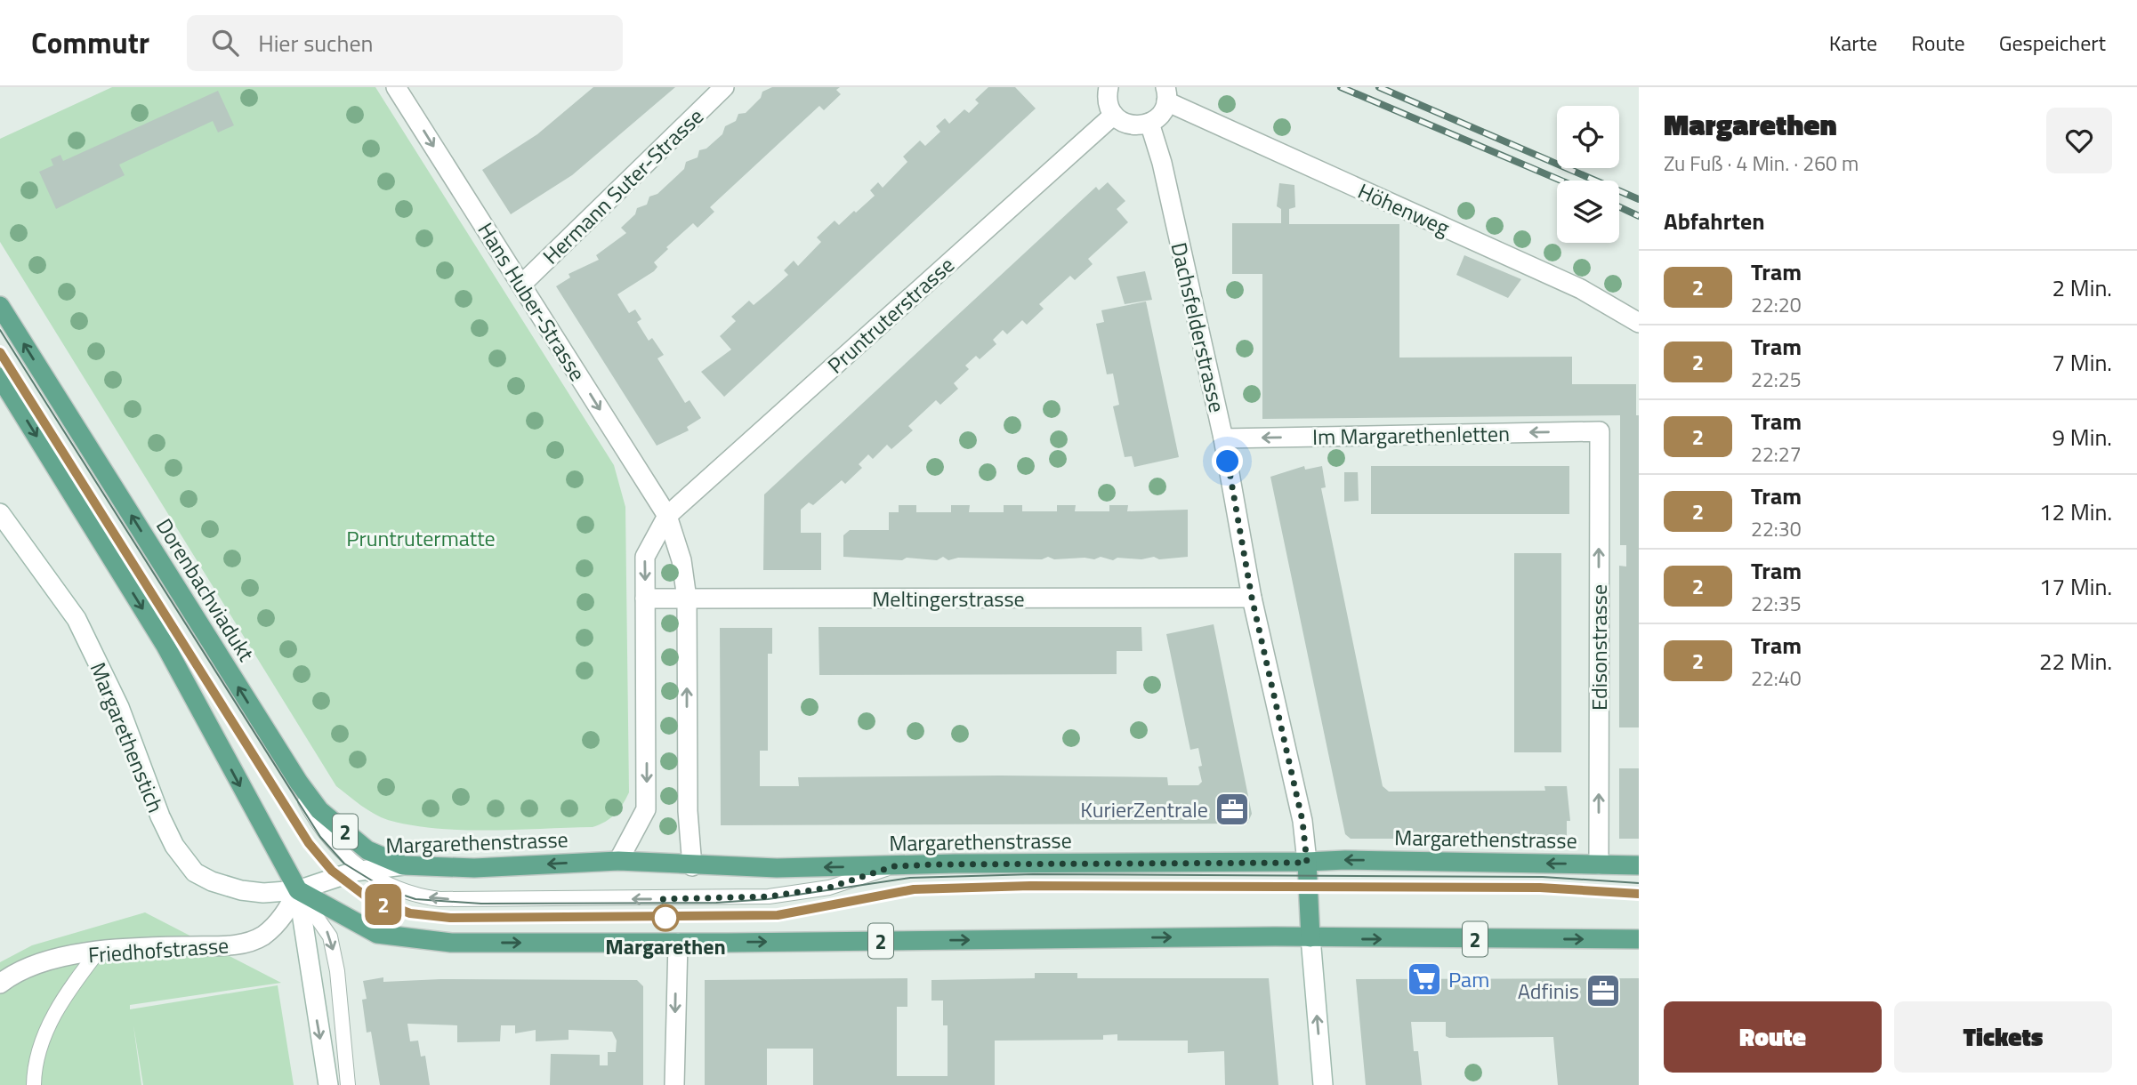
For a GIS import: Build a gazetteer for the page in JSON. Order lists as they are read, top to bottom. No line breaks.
{"streets":{"main road":["Dorenbachviadukt","2","Margarethenstrasse"],"street":["Hermann Suter-Strasse","Höhenweg","Hans Huber-Strasse","Pruntruterstrasse","Dachsfelderstrasse","Im Margarethenletten","Meltingerstrasse","Edisonstrasse","Margarethenstich","Friedhofstrasse"]},"crossings":[["Hermann Suter-Strasse","Hans Huber-Strasse"],["Hans Huber-Strasse","Pruntruterstrasse"],["Pruntruterstrasse","Meltingerstrasse"],["Pruntruterstrasse","Margarethenstrasse"],["Dachsfelderstrasse","Im Margarethenletten"],["Dachsfelderstrasse","Meltingerstrasse"],["Dachsfelderstrasse","Margarethenstrasse"],["Im Margarethenletten","Edisonstrasse"],["Dorenbachviadukt","Margarethenstrasse"],["Edisonstrasse","Margarethenstrasse"],["Margarethenstich","2"],["Margarethenstich","Margarethenstrasse"],["Margarethenstich","Friedhofstrasse"],["2","Margarethenstrasse"],["2","Friedhofstrasse"],["Margarethenstrasse","Friedhofstrasse"]],"one_way":["Hans Huber-Strasse","Im Margarethenletten","Edisonstrasse","Margarethenstrasse"],"parks":["Pruntrutermatte"],"places":{"office":["KurierZentrale","Adfinis"],"other":["Margarethen"],"supermarket":["Pam"]},"lines":["tram line 2"],"page":{"header":"Commutr","search":"Hier suchen","nav":["Karte","Route","Gespeichert"],"on_map":"2","heading":[["Margarethen","Zu Fuß · 4 Min. · 260 m"],"Abfahrten"],"list":[{"mark":"2","name":"Tram","note":"22:20","value":"2 Min."},{"mark":"2","name":"Tram","note":"22:25","value":"7 Min."},{"mark":"2","name":"Tram","note":"22:27","value":"9 Min."},{"mark":"2","name":"Tram","note":"22:30","value":"12 Min."},{"mark":"2","name":"Tram","note":"22:35","value":"17 Min."},{"mark":"2","name":"Tram","note":"22:40","value":"22 Min."}],"buttons":["Route","Tickets"]}}
